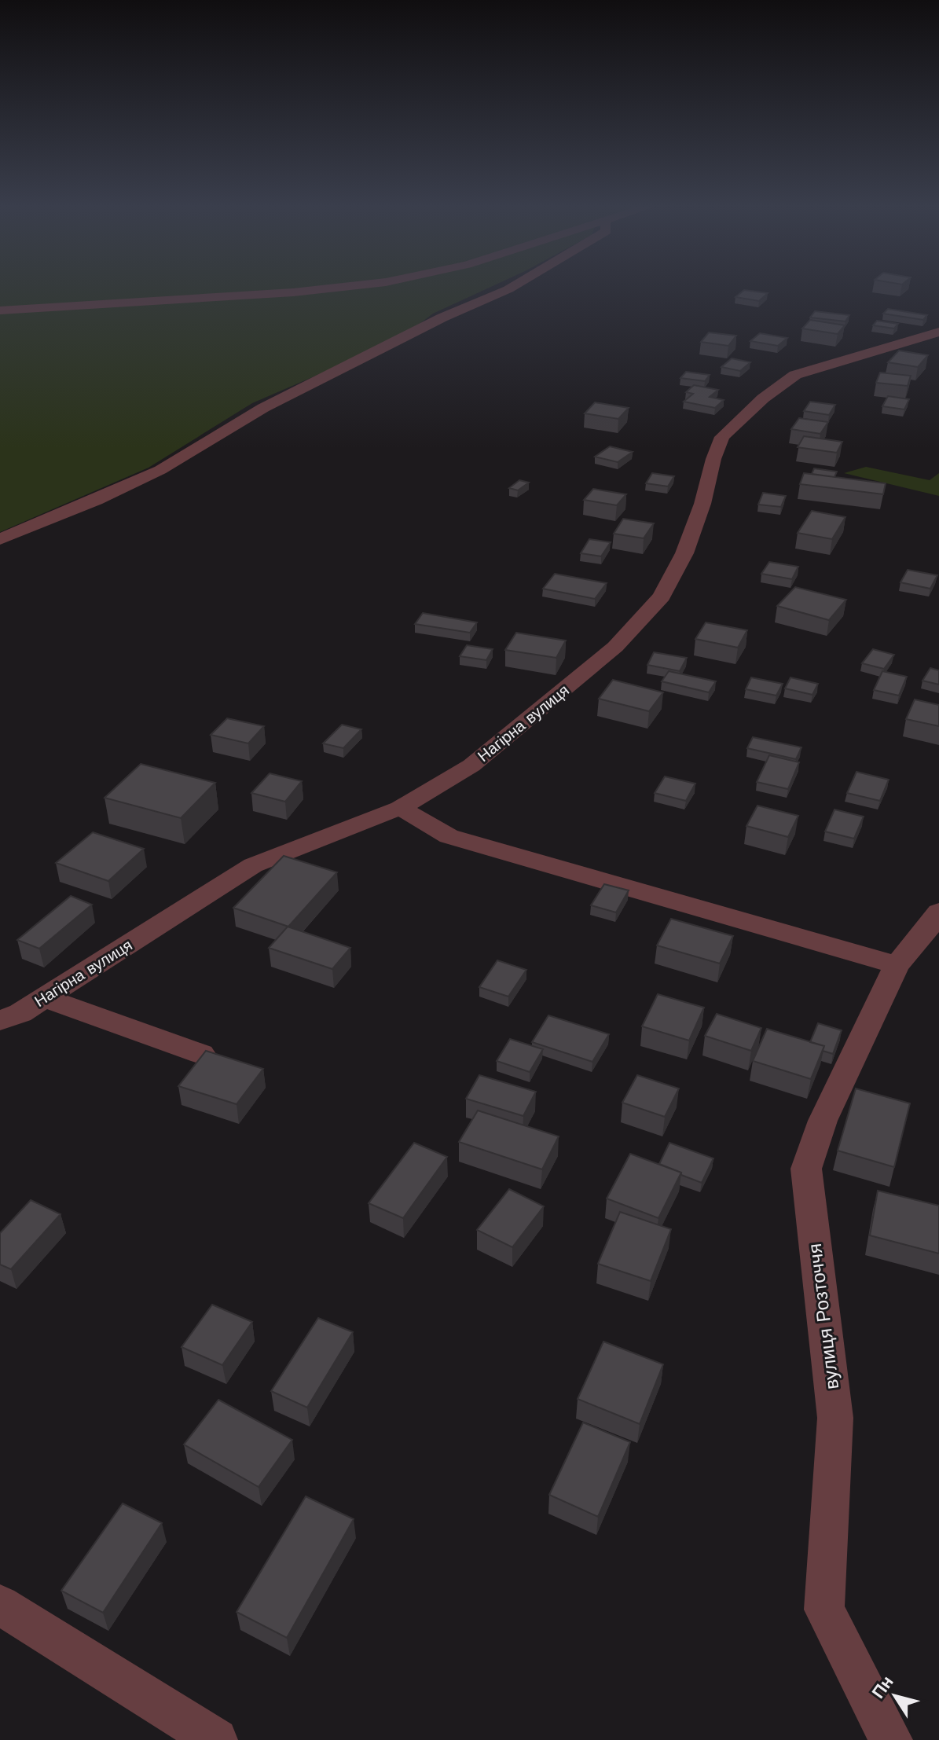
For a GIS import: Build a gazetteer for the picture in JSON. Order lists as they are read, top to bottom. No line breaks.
{"streets":{"street":["Нагірна вулиця","вулиця Розточчя"]},"north":"top left"}
